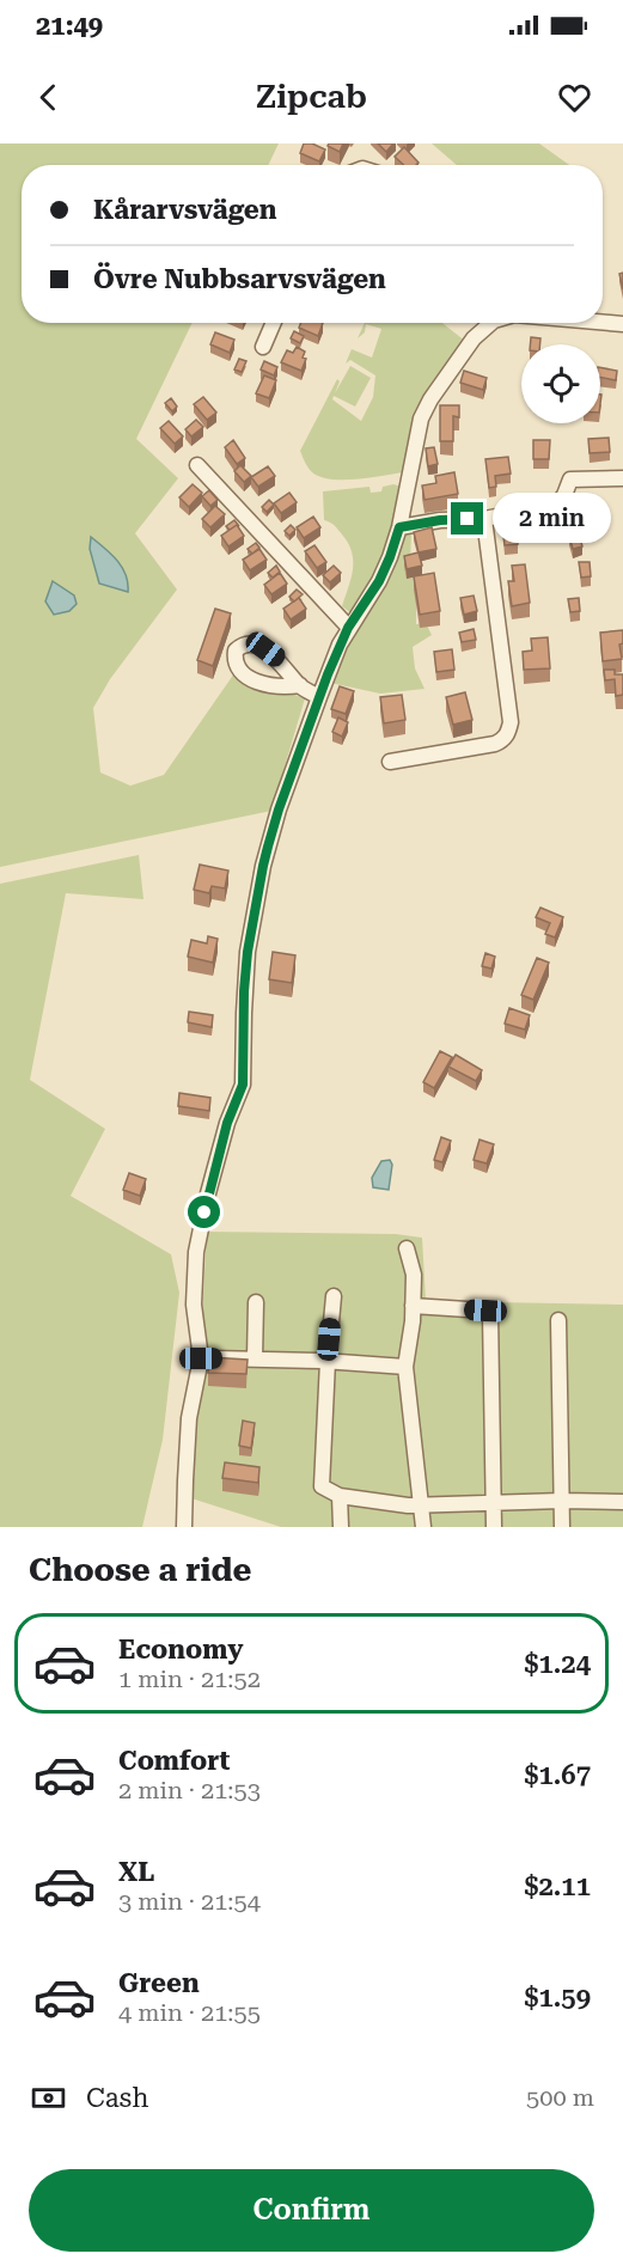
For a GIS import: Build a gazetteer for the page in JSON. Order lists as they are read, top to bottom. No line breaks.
{"page":{"status":"21:49","header":"Zipcab","banner":["Kårarvsvägen","Övre Nubbsarvsvägen"],"bubble":"2 min","heading":"Choose a ride","list":[{"name":"Economy","note":"1 min · 21:52","value":"$1.24"},{"name":"Comfort","note":"2 min · 21:53","value":"$1.67"},{"name":"XL","note":"3 min · 21:54","value":"$2.11"},{"name":"Green","note":"4 min · 21:55","value":"$1.59"}],"pay":["Cash","500 m"],"buttons":"Confirm"}}
